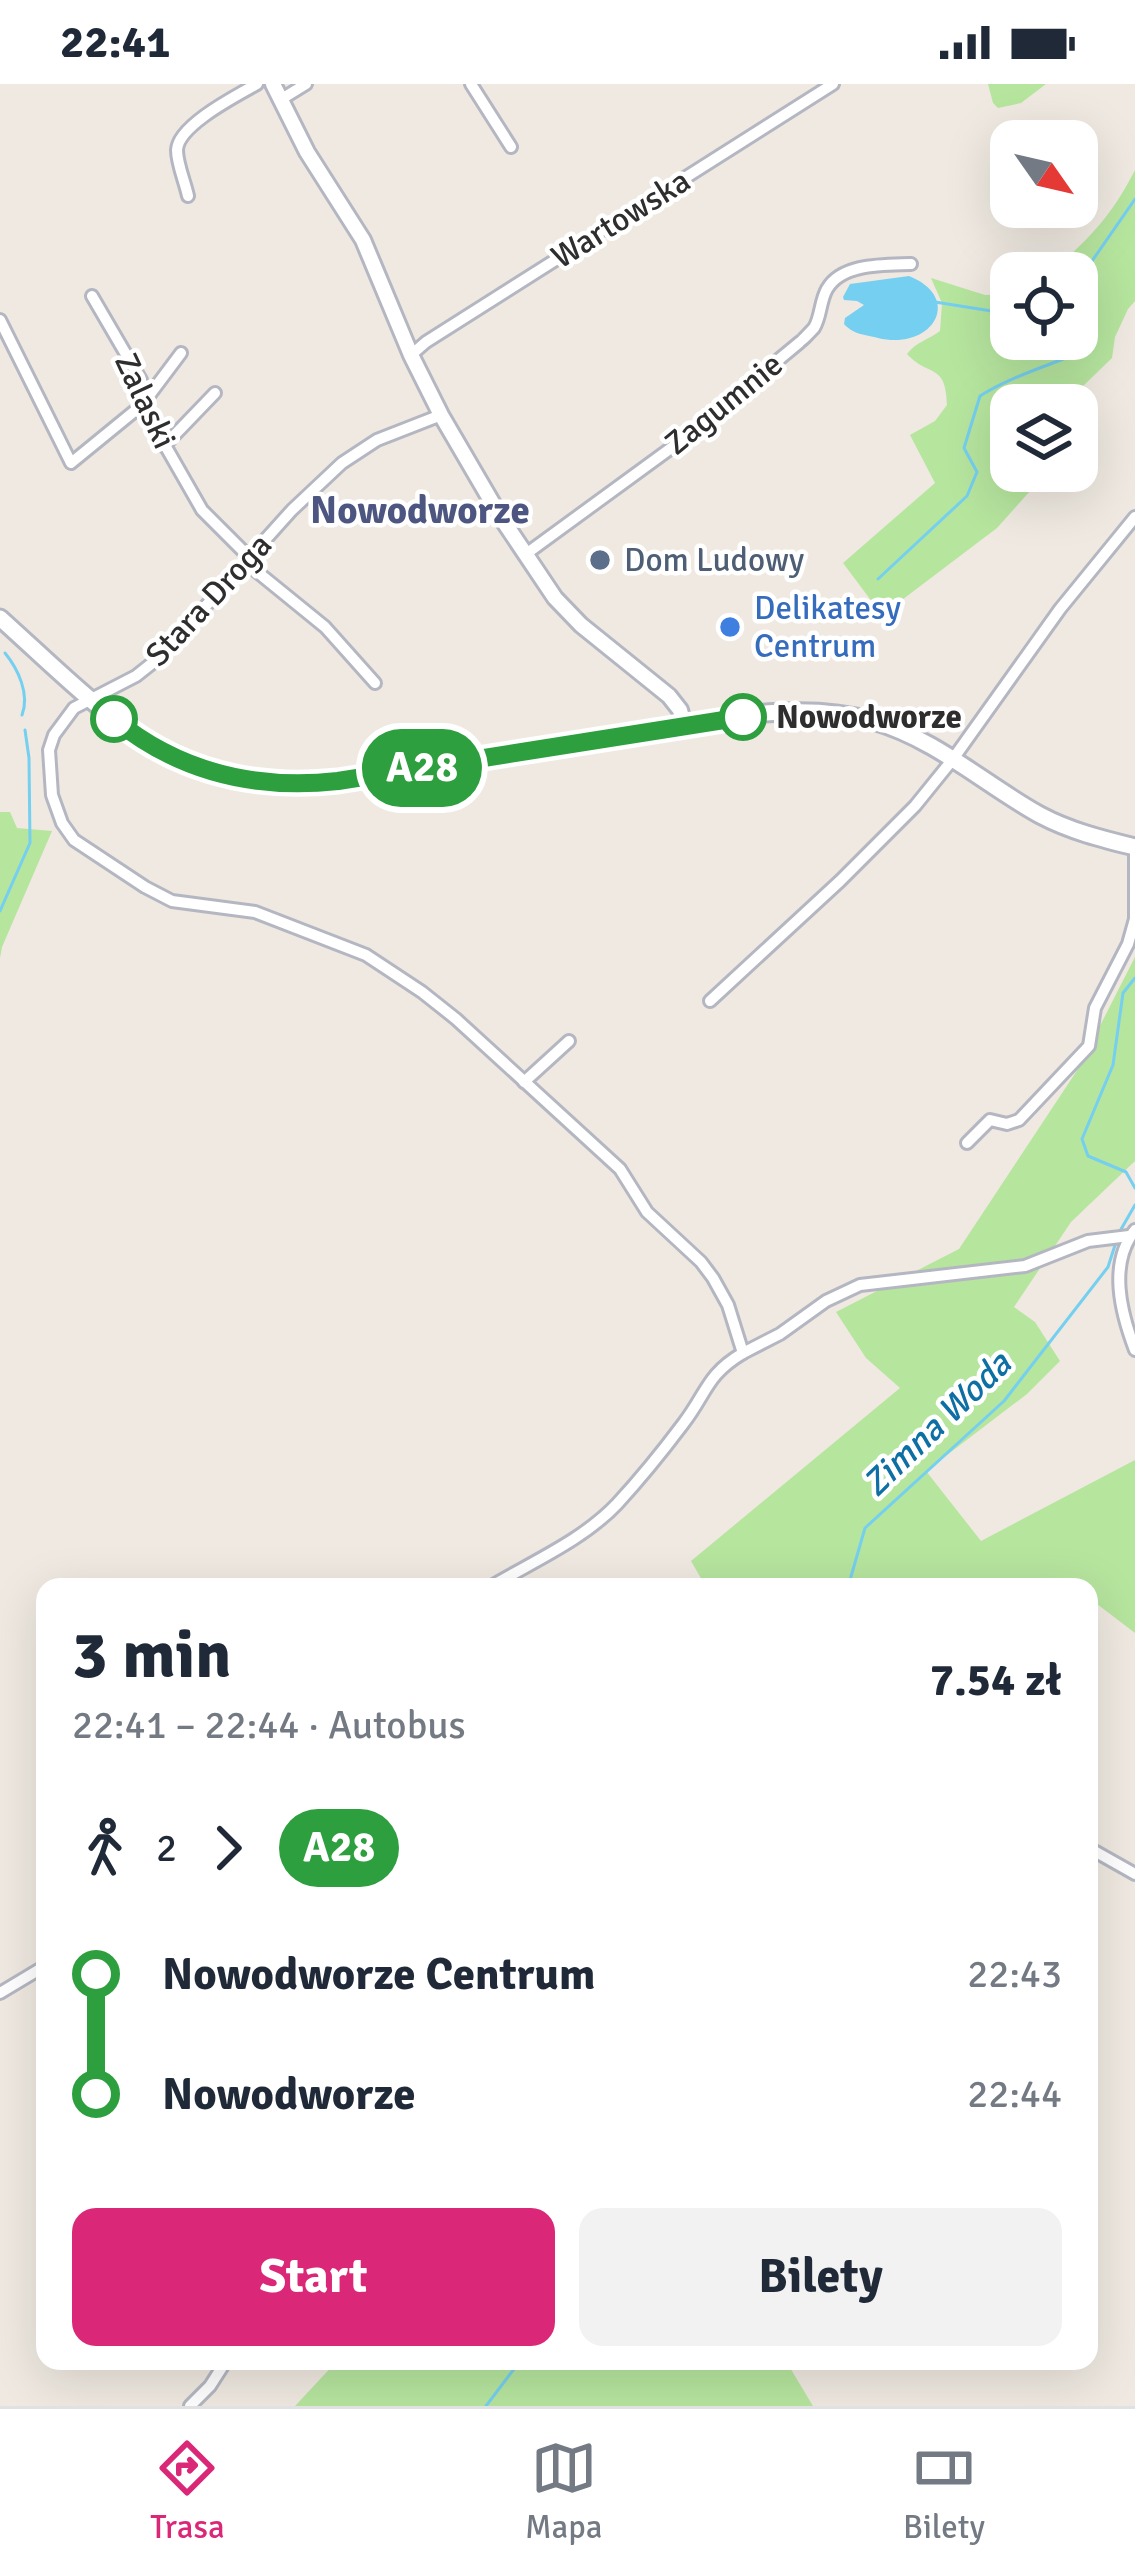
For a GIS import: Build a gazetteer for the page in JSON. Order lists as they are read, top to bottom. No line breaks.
{"streets":{"street":["Wartowska","Zalaski","Zagumnie","Stara Droga"]},"crossings":[["Zalaski","Stara Droga"]],"districts":["Nowodworze"],"water":["Zimna Woda"],"places":["Dom Ludowy","Delikatesy Centrum","Nowodworze"],"lines":["bus line A28"],"north":"bottom right","page":{"status":"22:41","on_map":"A28","heading":["3 min","22:41 – 22:44 · Autobus","7.54 zł"],"legs":["2","A28"],"list":[{"name":"Nowodworze Centrum","value":"22:43"},{"name":"Nowodworze","value":"22:44"}],"buttons":["Start","Bilety"],"tabs":["Trasa","Mapa","Bilety"]}}
